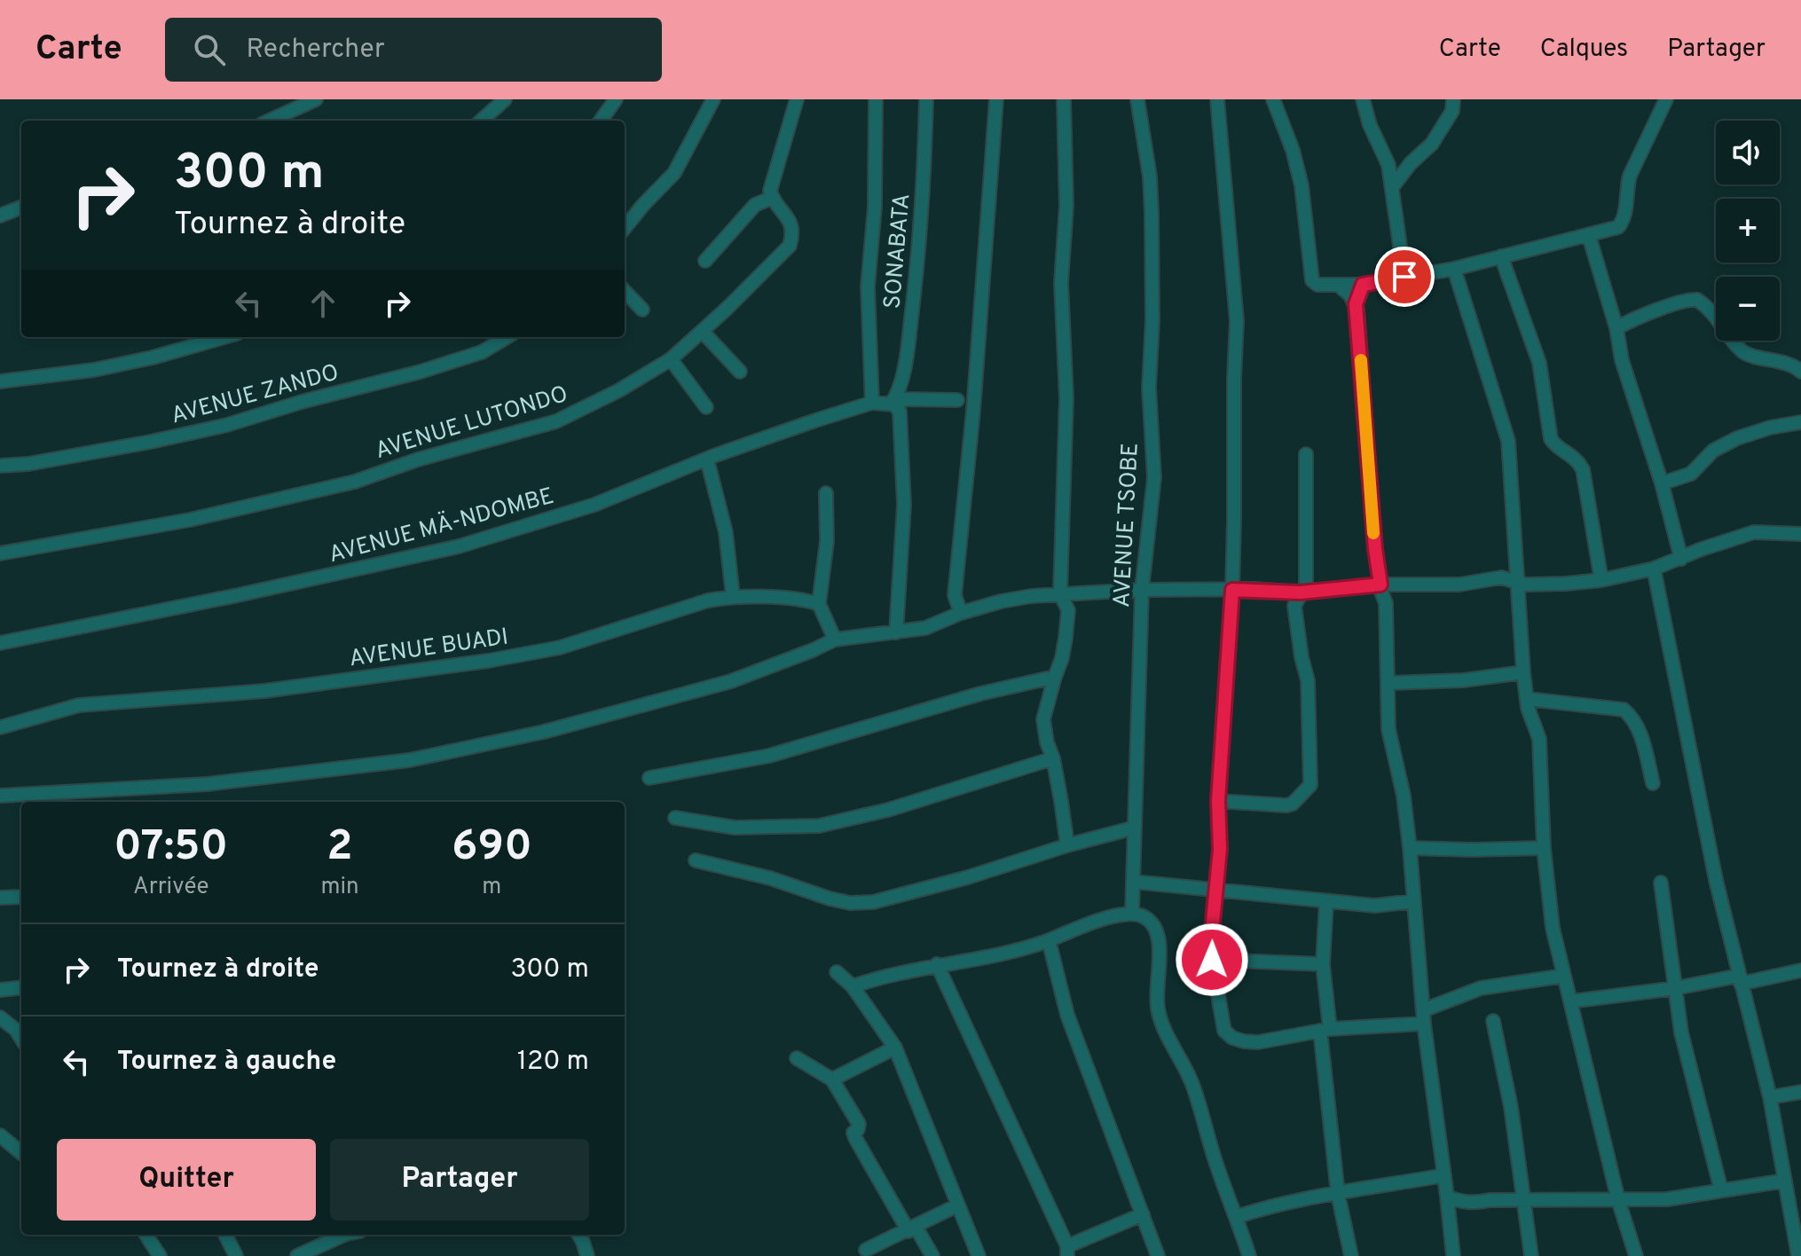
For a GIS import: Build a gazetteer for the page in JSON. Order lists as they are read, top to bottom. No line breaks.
{"streets":{"street":["SONABATA","AVENUE ZANDO","AVENUE LUTONDO","AVENUE MA¨-NDOMBE","AVENUE TSOBE","AVENUE BUADI"]},"crossings":[["SONABATA","AVENUE MA¨-NDOMBE"]],"page":{"header":"Carte","search":"Rechercher","nav":["Carte","Calques","Partager"],"map_buttons":["+","−"],"turn":["300 m","Tournez à droite"],"eta":["07:50","Arrivée","2","min","690","m"],"list":[{"name":"Tournez à droite","value":"300 m"},{"name":"Tournez à gauche","value":"120 m"}],"buttons":["Quitter","Partager"]}}
